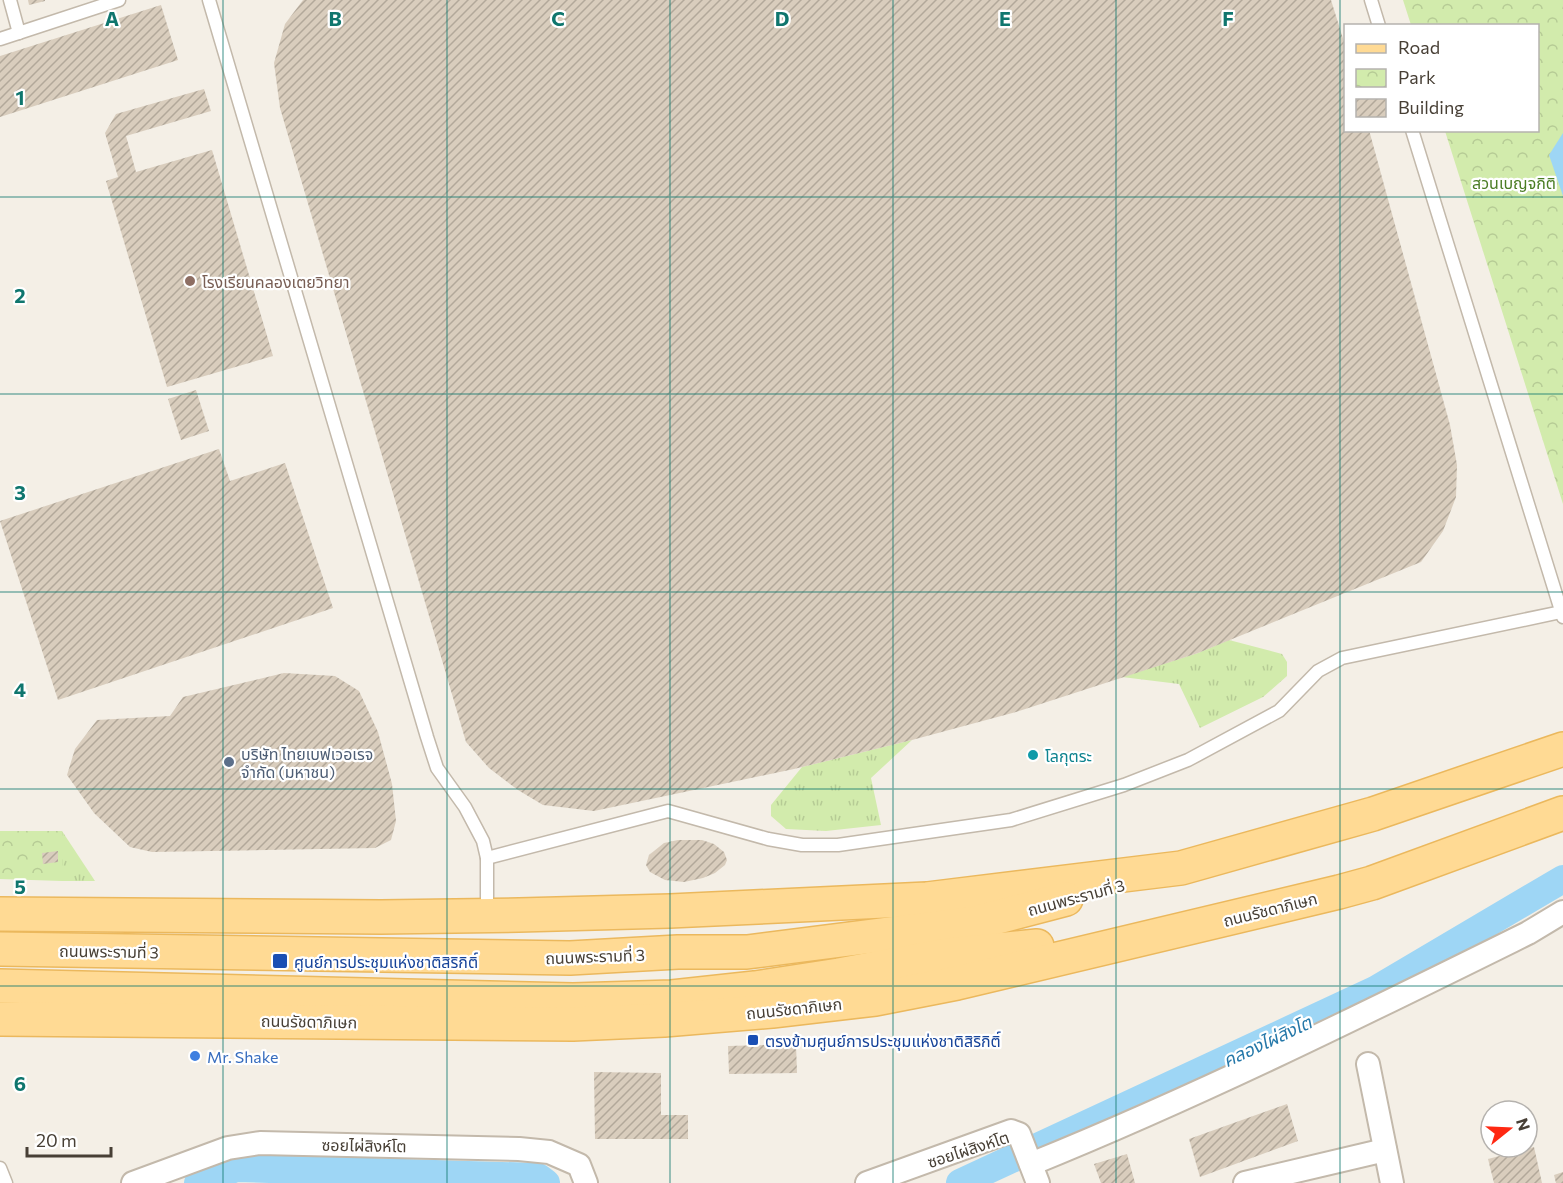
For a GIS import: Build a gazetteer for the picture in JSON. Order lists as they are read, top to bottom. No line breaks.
{"streets":{"main road":["ถนนพระรามที่ 3","ถนนรัชดาภิเษก"],"street":["ซอยไผ่สิงห์โต"]},"water":["คลองไผ่สิงโต"],"parks":["สวนเบญจกิติ"],"places":{"other":["โรงเรียนคลองเตยวิทยา","โลกุตระ","บริษัท ไทยเบฟเวอเรจ จำกัด (มหาชน)","Mr. Shake"],"transit":["ศูนย์การประชุมแห่งชาติสิริกิติ์","ตรงข้ามศูนย์การประชุมแห่งชาติสิริกิติ์"]},"legend":["Road","Park","Building"],"scale_bar":"20 m","north":"right","grid":{"columns":["A","B","C","D","E","F"],"rows":["1","2","3","4","5","6"]}}
